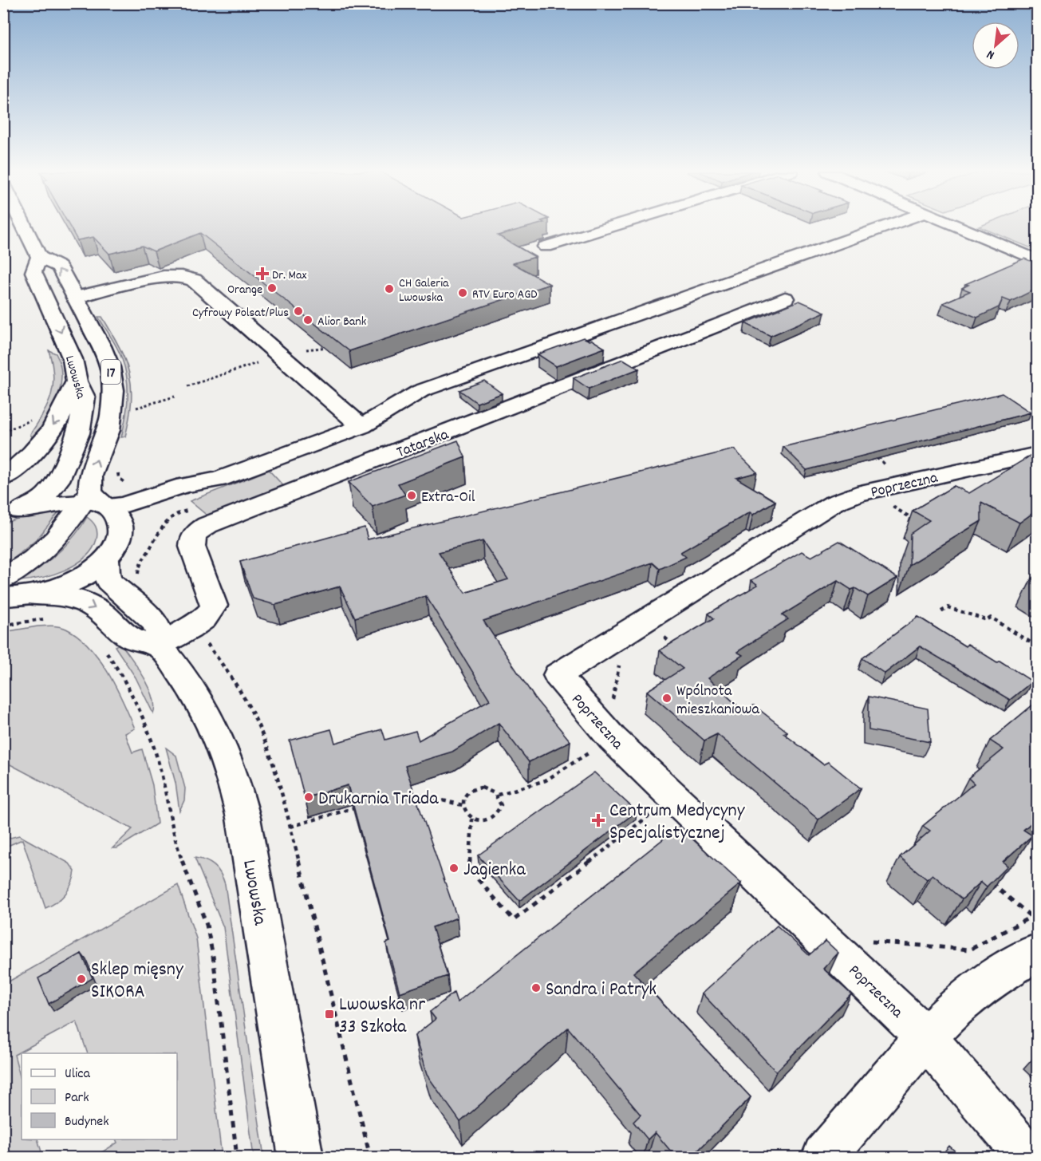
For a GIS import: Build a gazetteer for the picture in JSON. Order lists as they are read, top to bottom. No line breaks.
{"streets":{"main road":["17","Lwowska","Tatarska","Poprzeczna"]},"crossings":[["17","Lwowska"],["Lwowska","Tatarska"]],"places":{"health":["Dr. Max","Centrum Medycyny Specjalistycznej"],"other":["Orange","CH Galeria Lwowska","RTV Euro AGD","Cyfrowy Polsat/Plus","Alior Bank","Extra-Oil","Wpólnota mieszkaniowa","Drukarnia Triada","Jagienka","Sklep mięsny SIKORA","Sandra i Patryk"],"transit":["Lwowska nr 33 Szkoła"]},"legend":["Ulica","Park","Budynek"],"north":"bottom left"}
